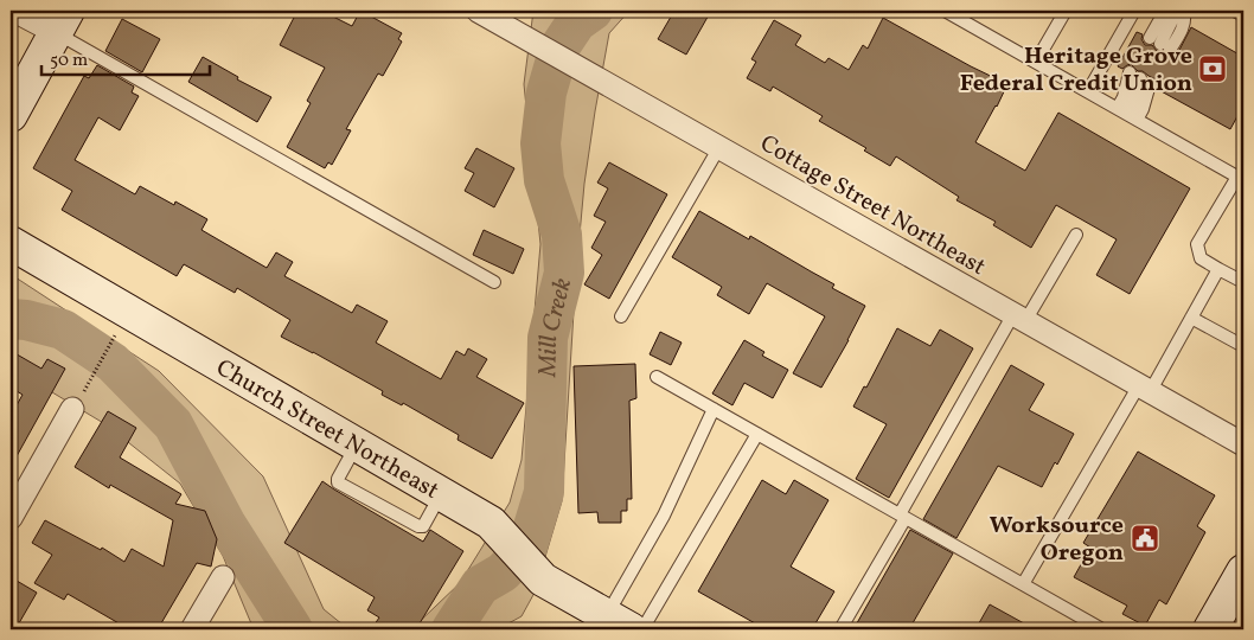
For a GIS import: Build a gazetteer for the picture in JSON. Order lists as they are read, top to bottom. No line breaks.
{"streets":{"street":["Cottage Street Northeast","Church Street Northeast"]},"water":["Mill Creek"],"places":{"bank":["Heritage Grove Federal Credit Union"],"public building":["Worksource Oregon"]},"scale_bar":"50 m"}
